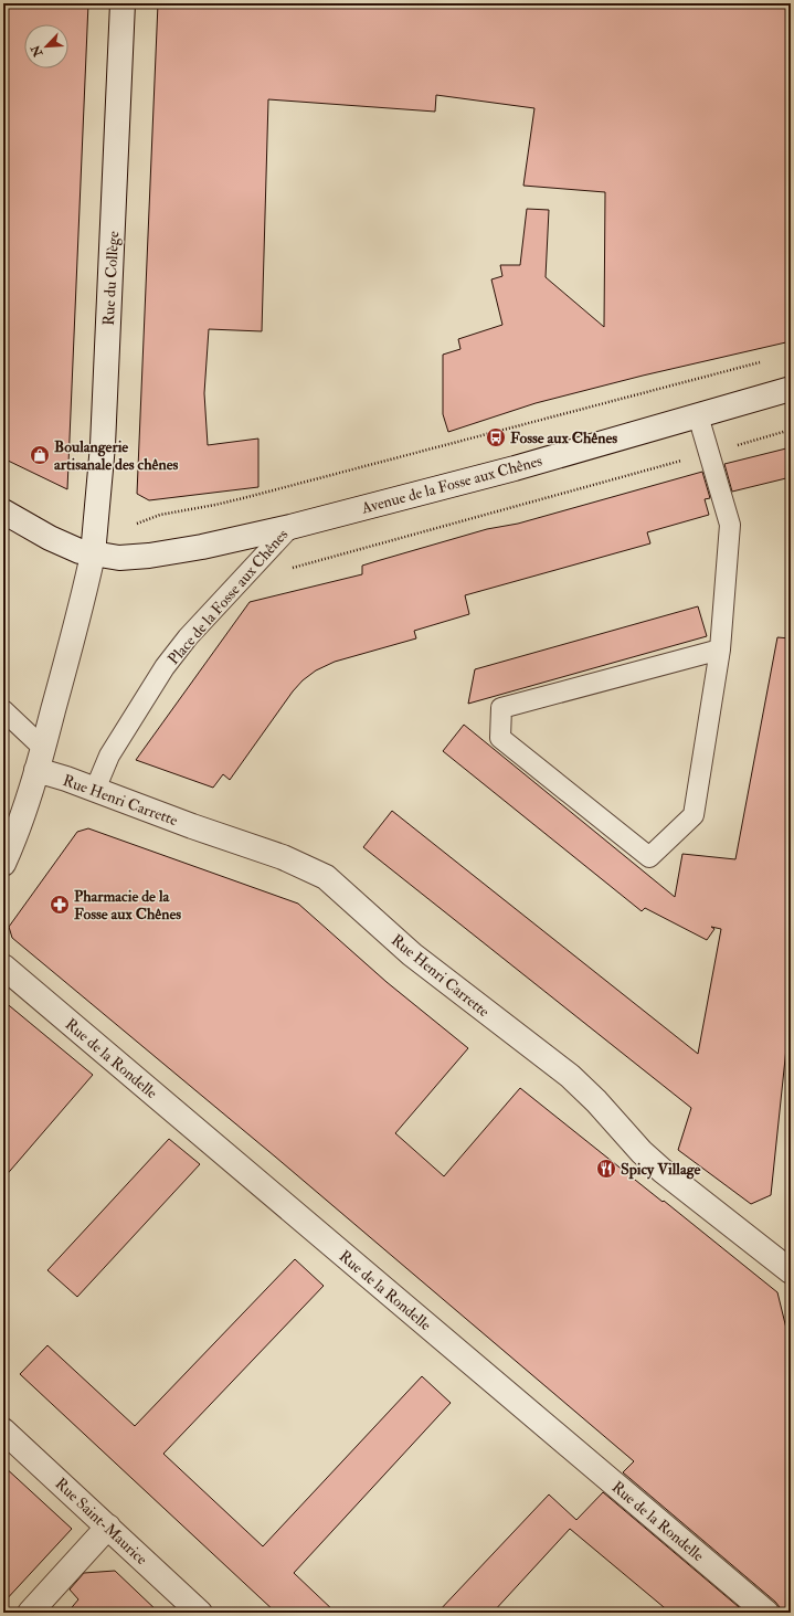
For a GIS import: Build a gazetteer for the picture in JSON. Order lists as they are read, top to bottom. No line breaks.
{"streets":{"street":["Rue du Collège","Avenue de la Fosse aux Chênes","Place de la Fosse aux Chênes","Rue Henri Carrette","Rue de la Rondelle","Rue Saint-Maurice"]},"crossings":[["Rue du Collège","Place de la Fosse aux Chênes"],["Avenue de la Fosse aux Chênes","Place de la Fosse aux Chênes"],["Place de la Fosse aux Chênes","Rue Henri Carrette"]],"places":{"bus stop":["Fosse aux Chênes"],"shop":["Boulangerie artisanale des chênes"],"pharmacy":["Pharmacie de la Fosse aux Chênes"],"restaurant":["Spicy Village"]},"north":"bottom left"}
